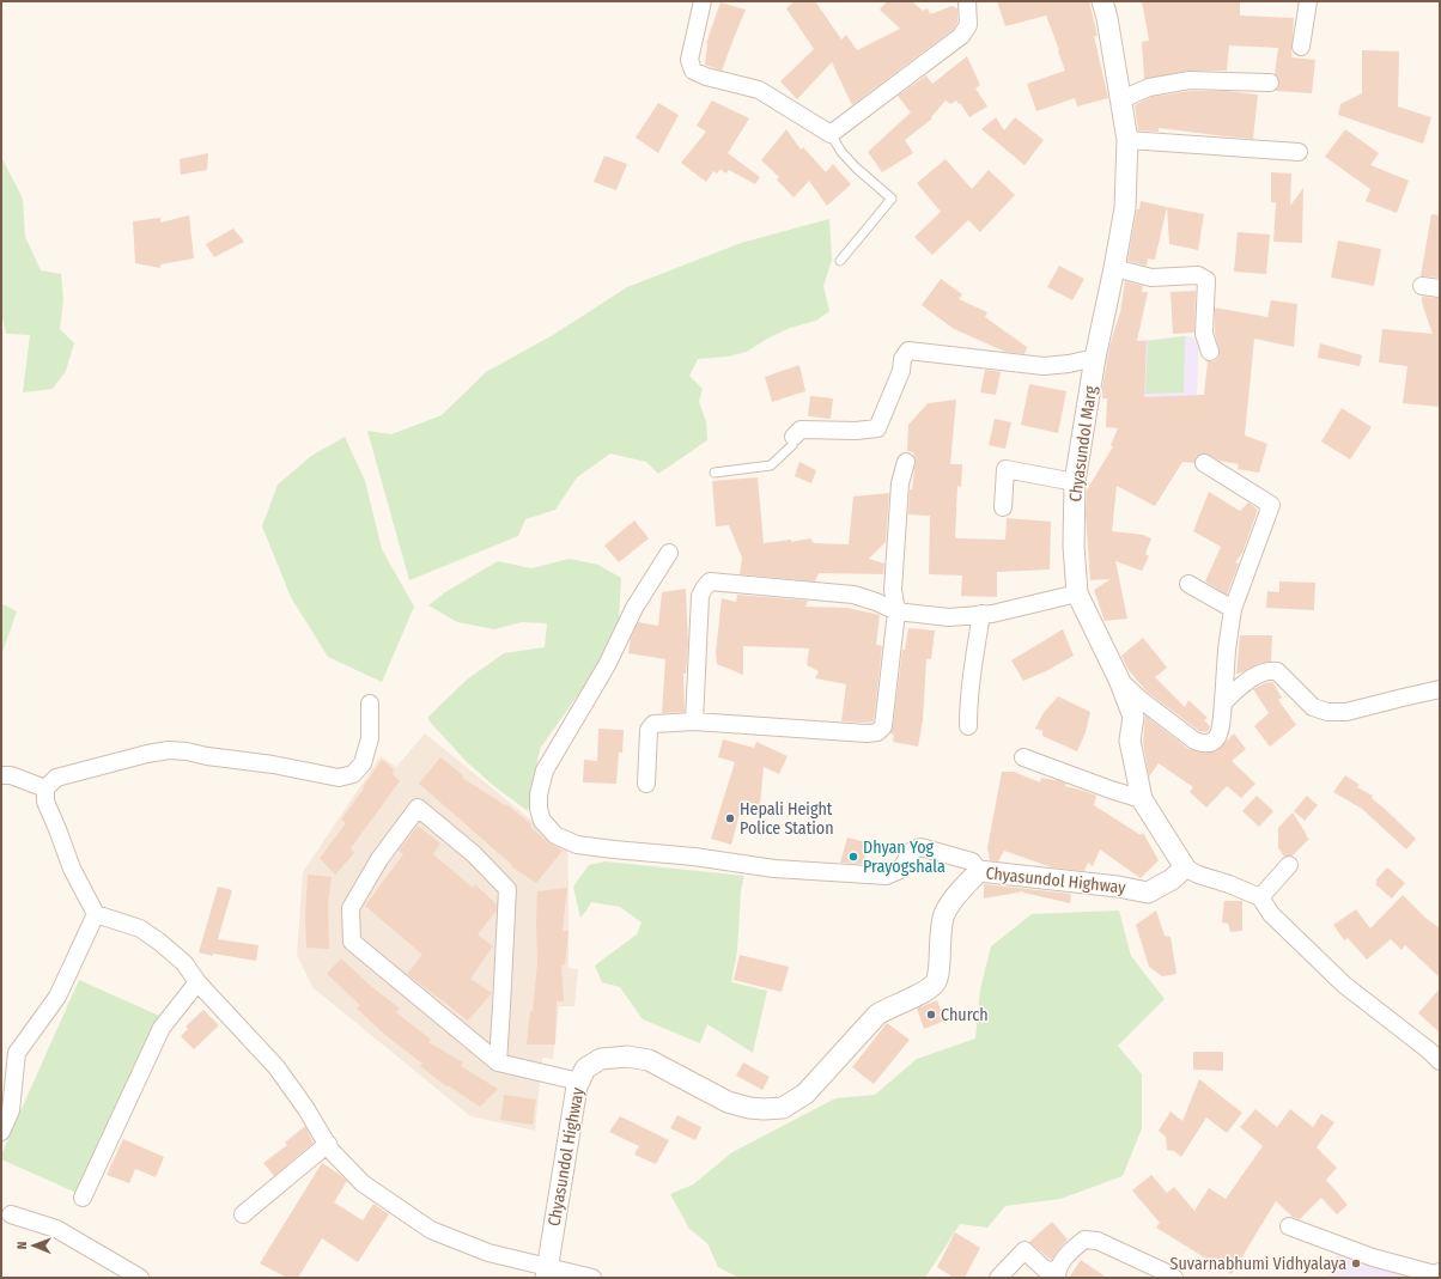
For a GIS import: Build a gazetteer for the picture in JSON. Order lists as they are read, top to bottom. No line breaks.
{"streets":{"street":["Chyasundol Marg","Chyasundol Highway"]},"crossings":[["Chyasundol Marg","Chyasundol Highway"]],"places":["Hepali Height Police Station","Dhyan Yog Prayogshala","Church","Suvarnabhumi Vidhyalaya"],"north":"left"}
